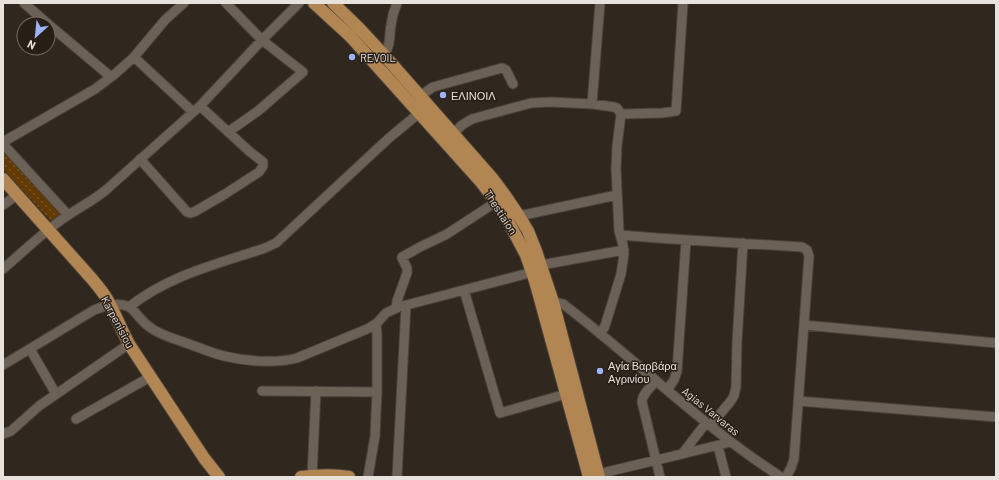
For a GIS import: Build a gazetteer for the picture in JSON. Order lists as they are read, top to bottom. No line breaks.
{"streets":{"main road":["Thestiaion","Karpenisiou"],"street":["Agias Varvaras"]},"crossings":[["Thestiaion","Agias Varvaras"]],"places":["REVOIL","ΕΛΙΝΟΙΛ","Αγία Βαρβάρα Αγρινίου"],"north":"bottom left"}
